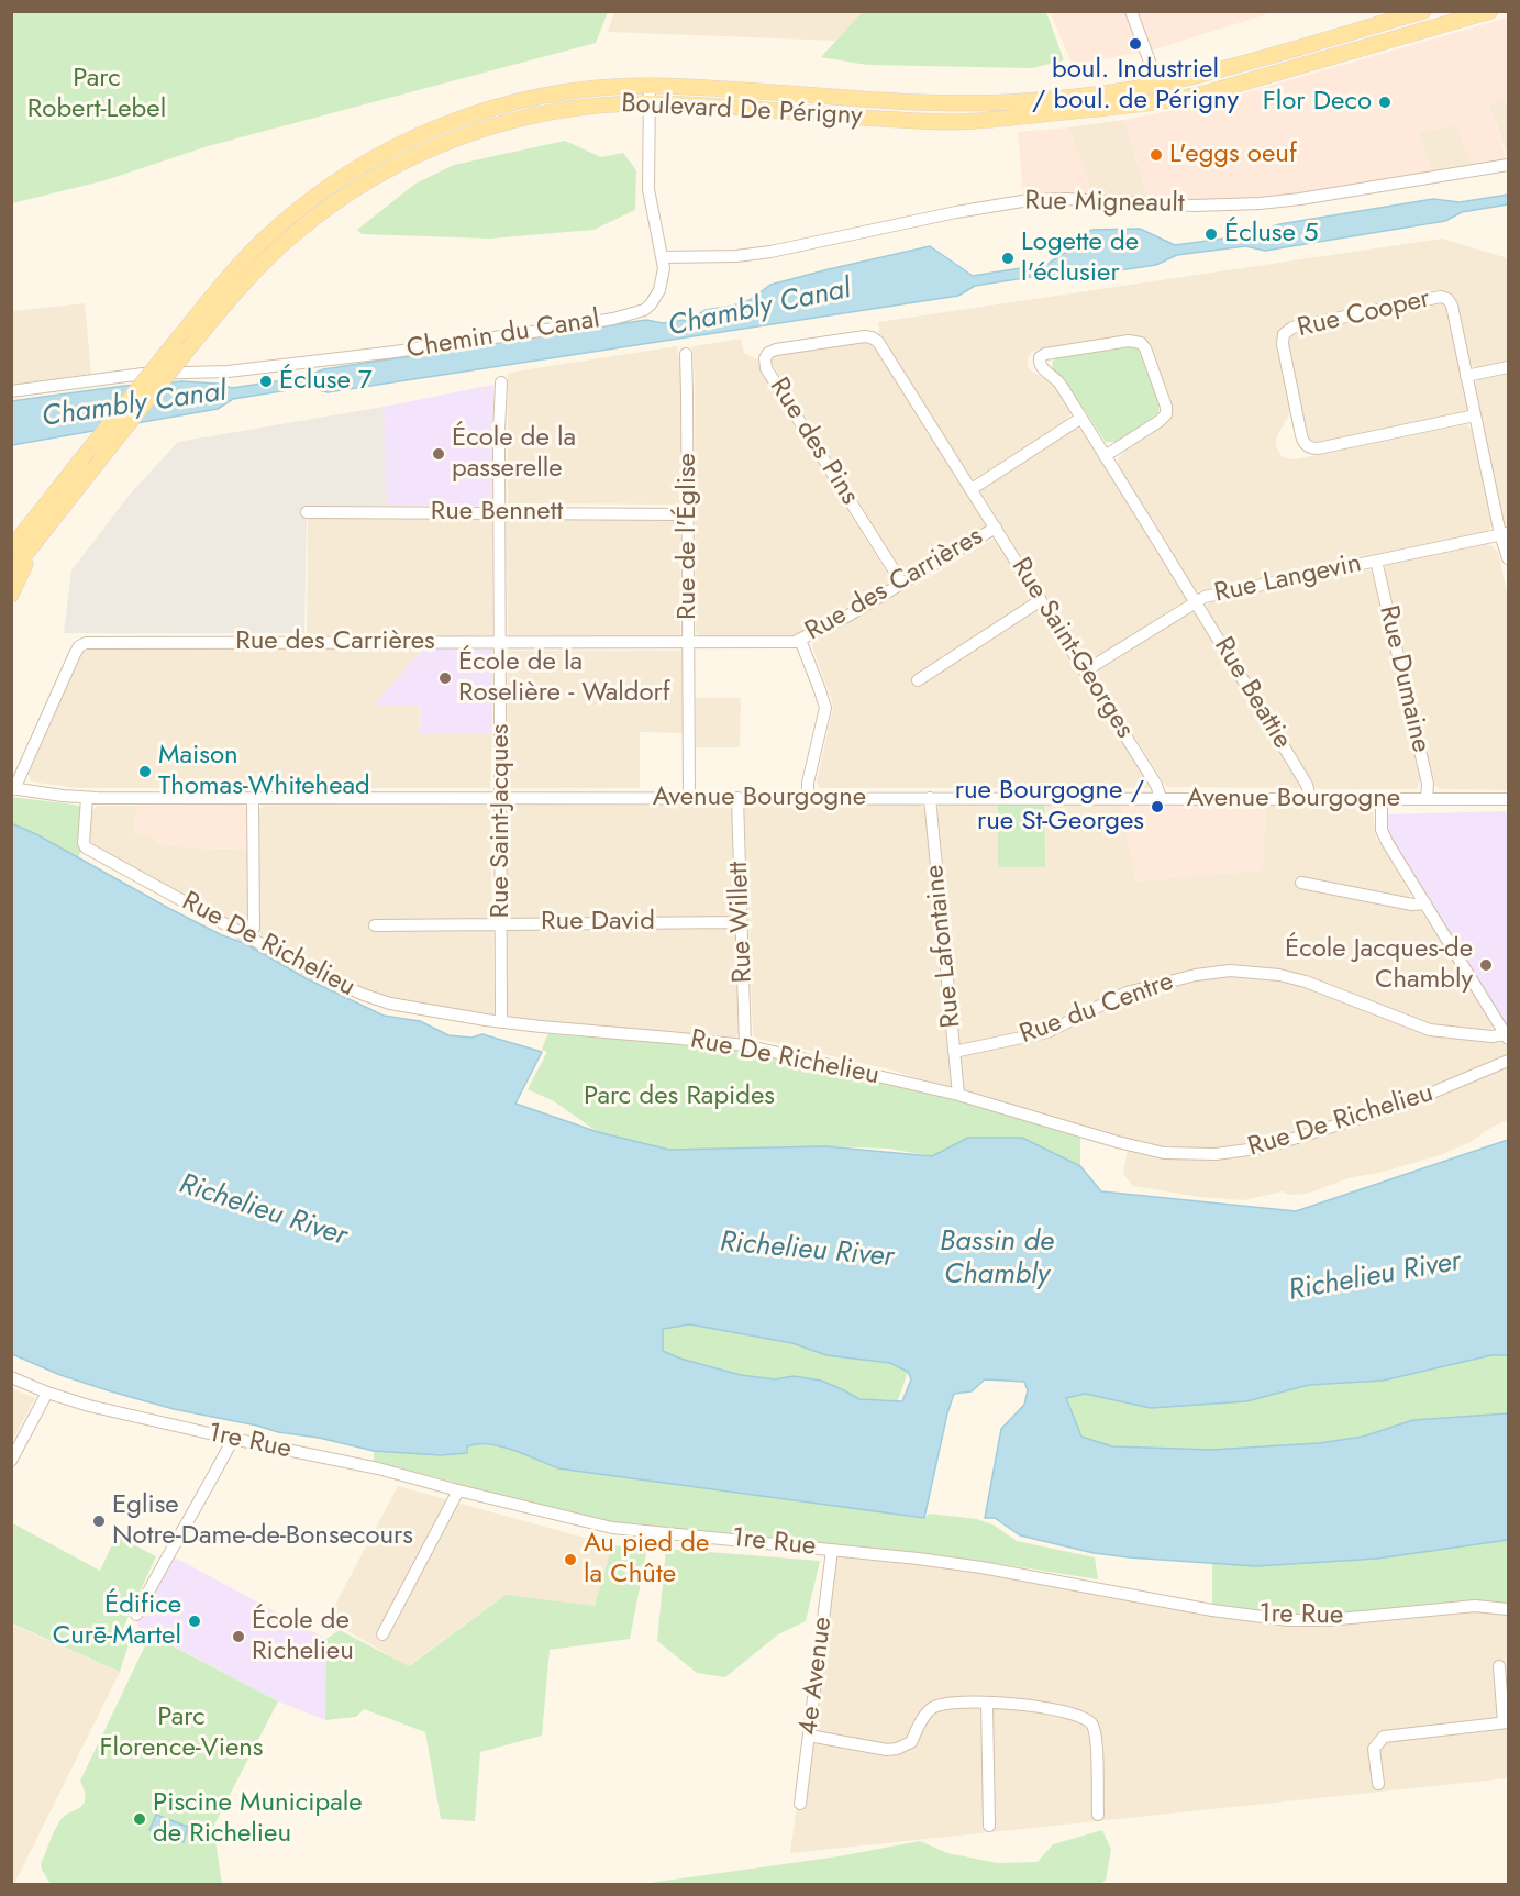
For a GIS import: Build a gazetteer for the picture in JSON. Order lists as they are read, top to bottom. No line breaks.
{"streets":{"main road":["Boulevard De Périgny"],"street":["Rue Migneault","Rue Cooper","Chemin du Canal","Rue des Pins","Rue Bennett","Rue de l'Église","Rue Langevin","Rue des Carrières","Rue Saint-Georges","Rue Dumaine","Rue Beattie","Avenue Bourgogne","Rue Saint-Jacques","Rue David","Rue Willett","Rue De Richelieu","Rue Lafontaine","Rue du Centre","1re Rue","4e Avenue"]},"crossings":[["Boulevard De Périgny","Chemin du Canal"],["Rue Migneault","Chemin du Canal"],["Rue des Pins","Rue des Carrières"],["Rue des Pins","Rue Saint-Georges"],["Rue Bennett","Rue de l'Église"],["Rue Bennett","Rue Saint-Jacques"],["Rue de l'Église","Rue des Carrières"],["Rue de l'Église","Avenue Bourgogne"],["Rue Langevin","Rue Saint-Georges"],["Rue Langevin","Rue Dumaine"],["Rue Langevin","Rue Beattie"],["Rue des Carrières","Rue Saint-Georges"],["Rue des Carrières","Avenue Bourgogne"],["Rue des Carrières","Rue Saint-Jacques"],["Rue Saint-Georges","Avenue Bourgogne"],["Rue Dumaine","Avenue Bourgogne"],["Rue Beattie","Avenue Bourgogne"],["Avenue Bourgogne","Rue Saint-Jacques"],["Avenue Bourgogne","Rue Willett"],["Avenue Bourgogne","Rue De Richelieu"],["Avenue Bourgogne","Rue Lafontaine"],["Rue Saint-Jacques","Rue David"],["Rue Saint-Jacques","Rue De Richelieu"],["Rue David","Rue Willett"],["Rue Willett","Rue De Richelieu"],["Rue De Richelieu","Rue Lafontaine"],["Rue Lafontaine","Rue du Centre"],["1re Rue","4e Avenue"]],"water":["Chambly Canal","Richelieu River","Bassin de Chambly"],"parks":["Parc Robert-Lebel","Parc des Rapides","Parc Florence-Viens"],"places":["boul. Industriel / boul. de Périgny","Flor Deco","L'eggs oeuf","Écluse 5","Logette de l'éclusier","Écluse 7","École de la passerelle","École de la Roselière - Waldorf","Maison Thomas-Whitehead","rue Bourgogne / rue St-Georges","École Jacques-de Chambly","Eglise Notre-Dame-de-Bonsecours","Au pied de la Chûte","Édifice Curē-Martel","École de Richelieu","Piscine Municipale de Richelieu"]}
